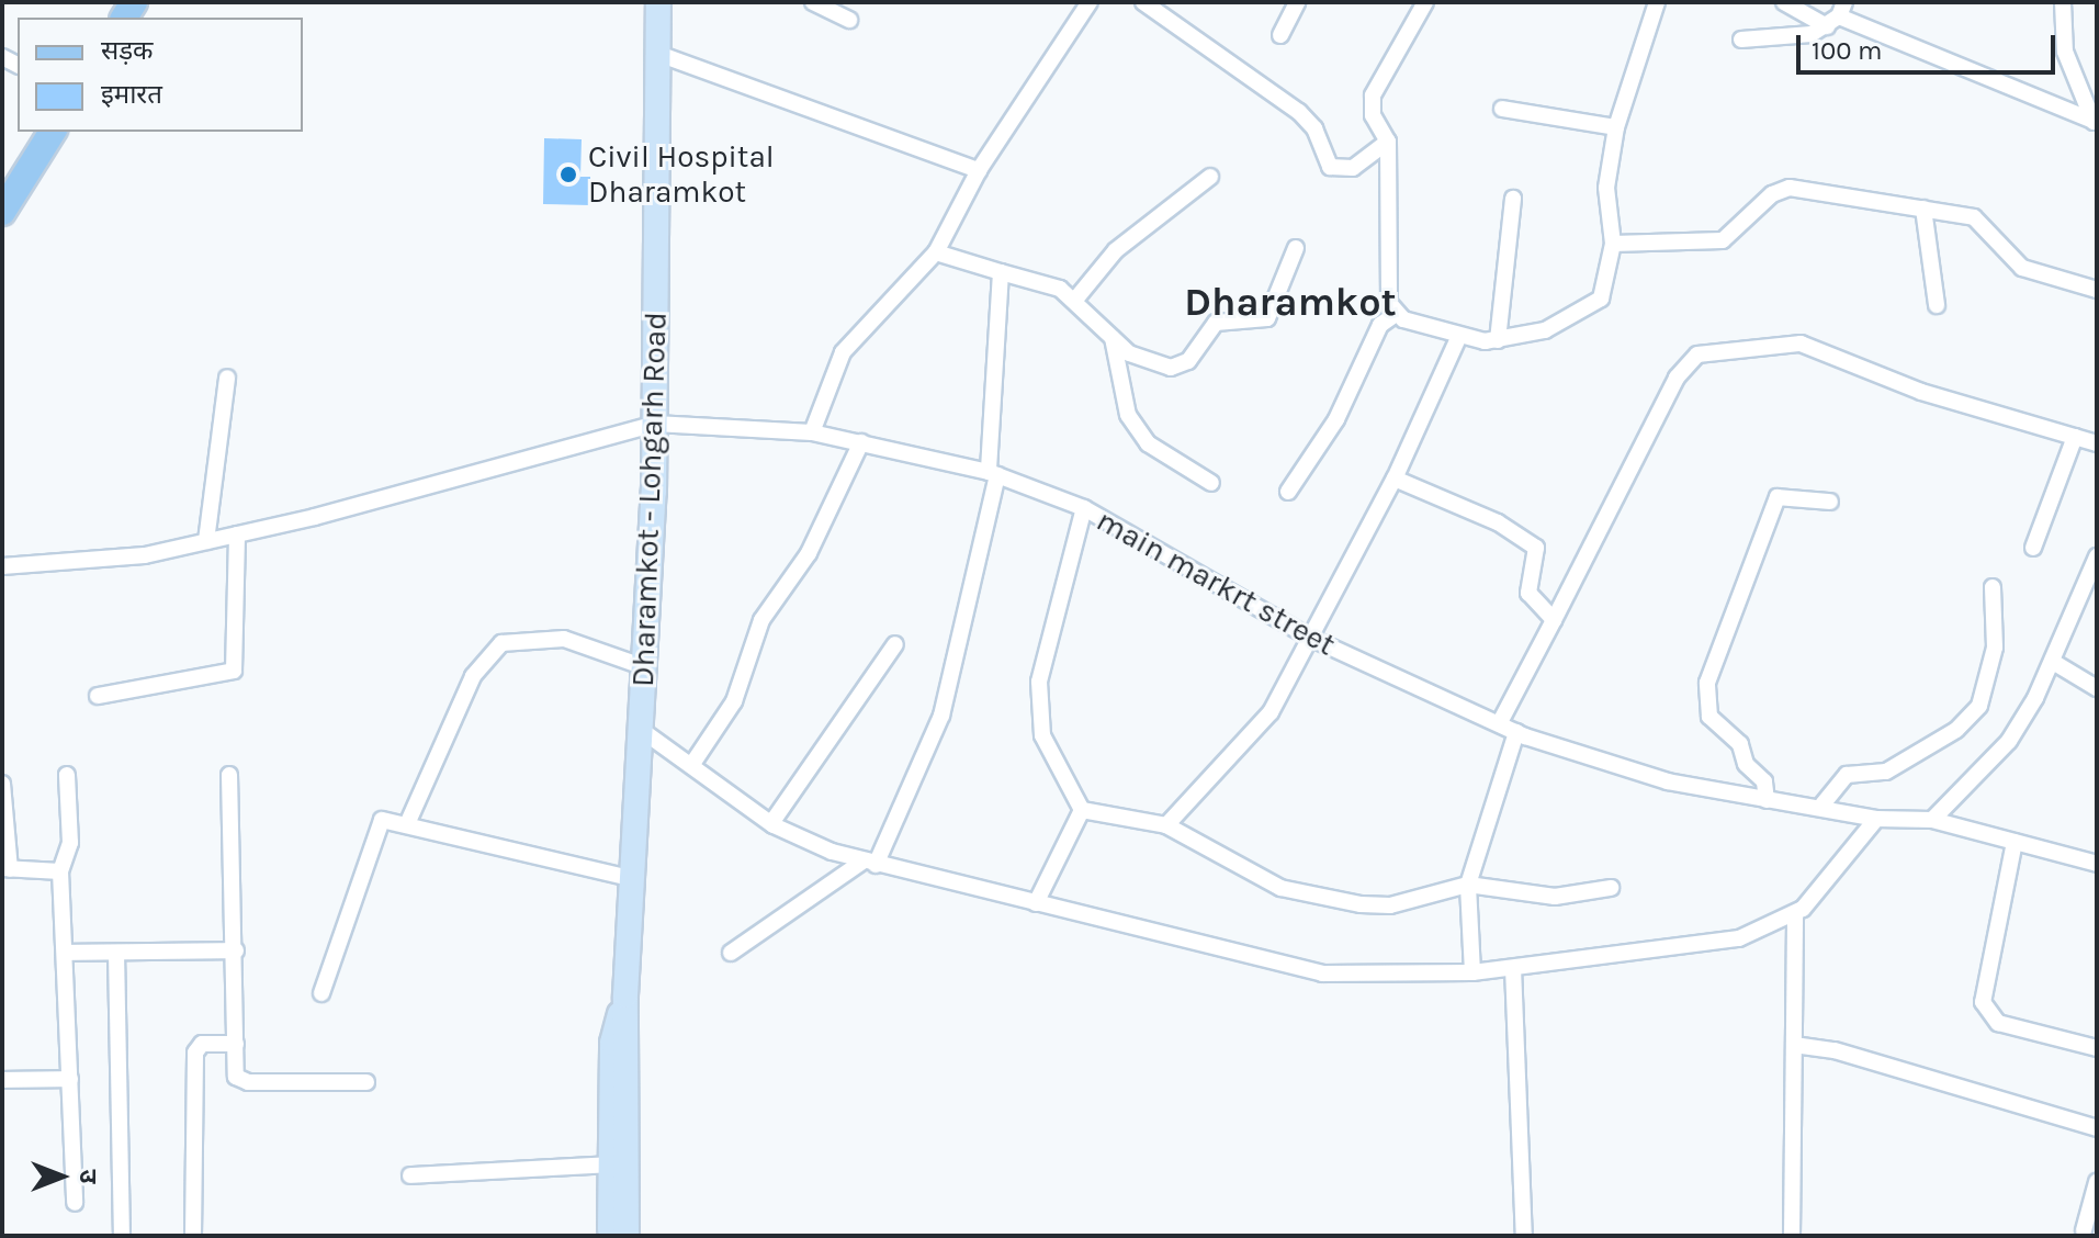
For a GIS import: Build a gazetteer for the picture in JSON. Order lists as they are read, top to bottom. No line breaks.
{"streets":{"street":["Dharamkot - Lohgarh Road","main markrt street"]},"crossings":[["Dharamkot - Lohgarh Road","main markrt street"]],"districts":["Dharamkot"],"places":["Civil Hospital Dharamkot"],"legend":["सड़क","इमारत"],"scale_bar":"100 m","north":"right"}
